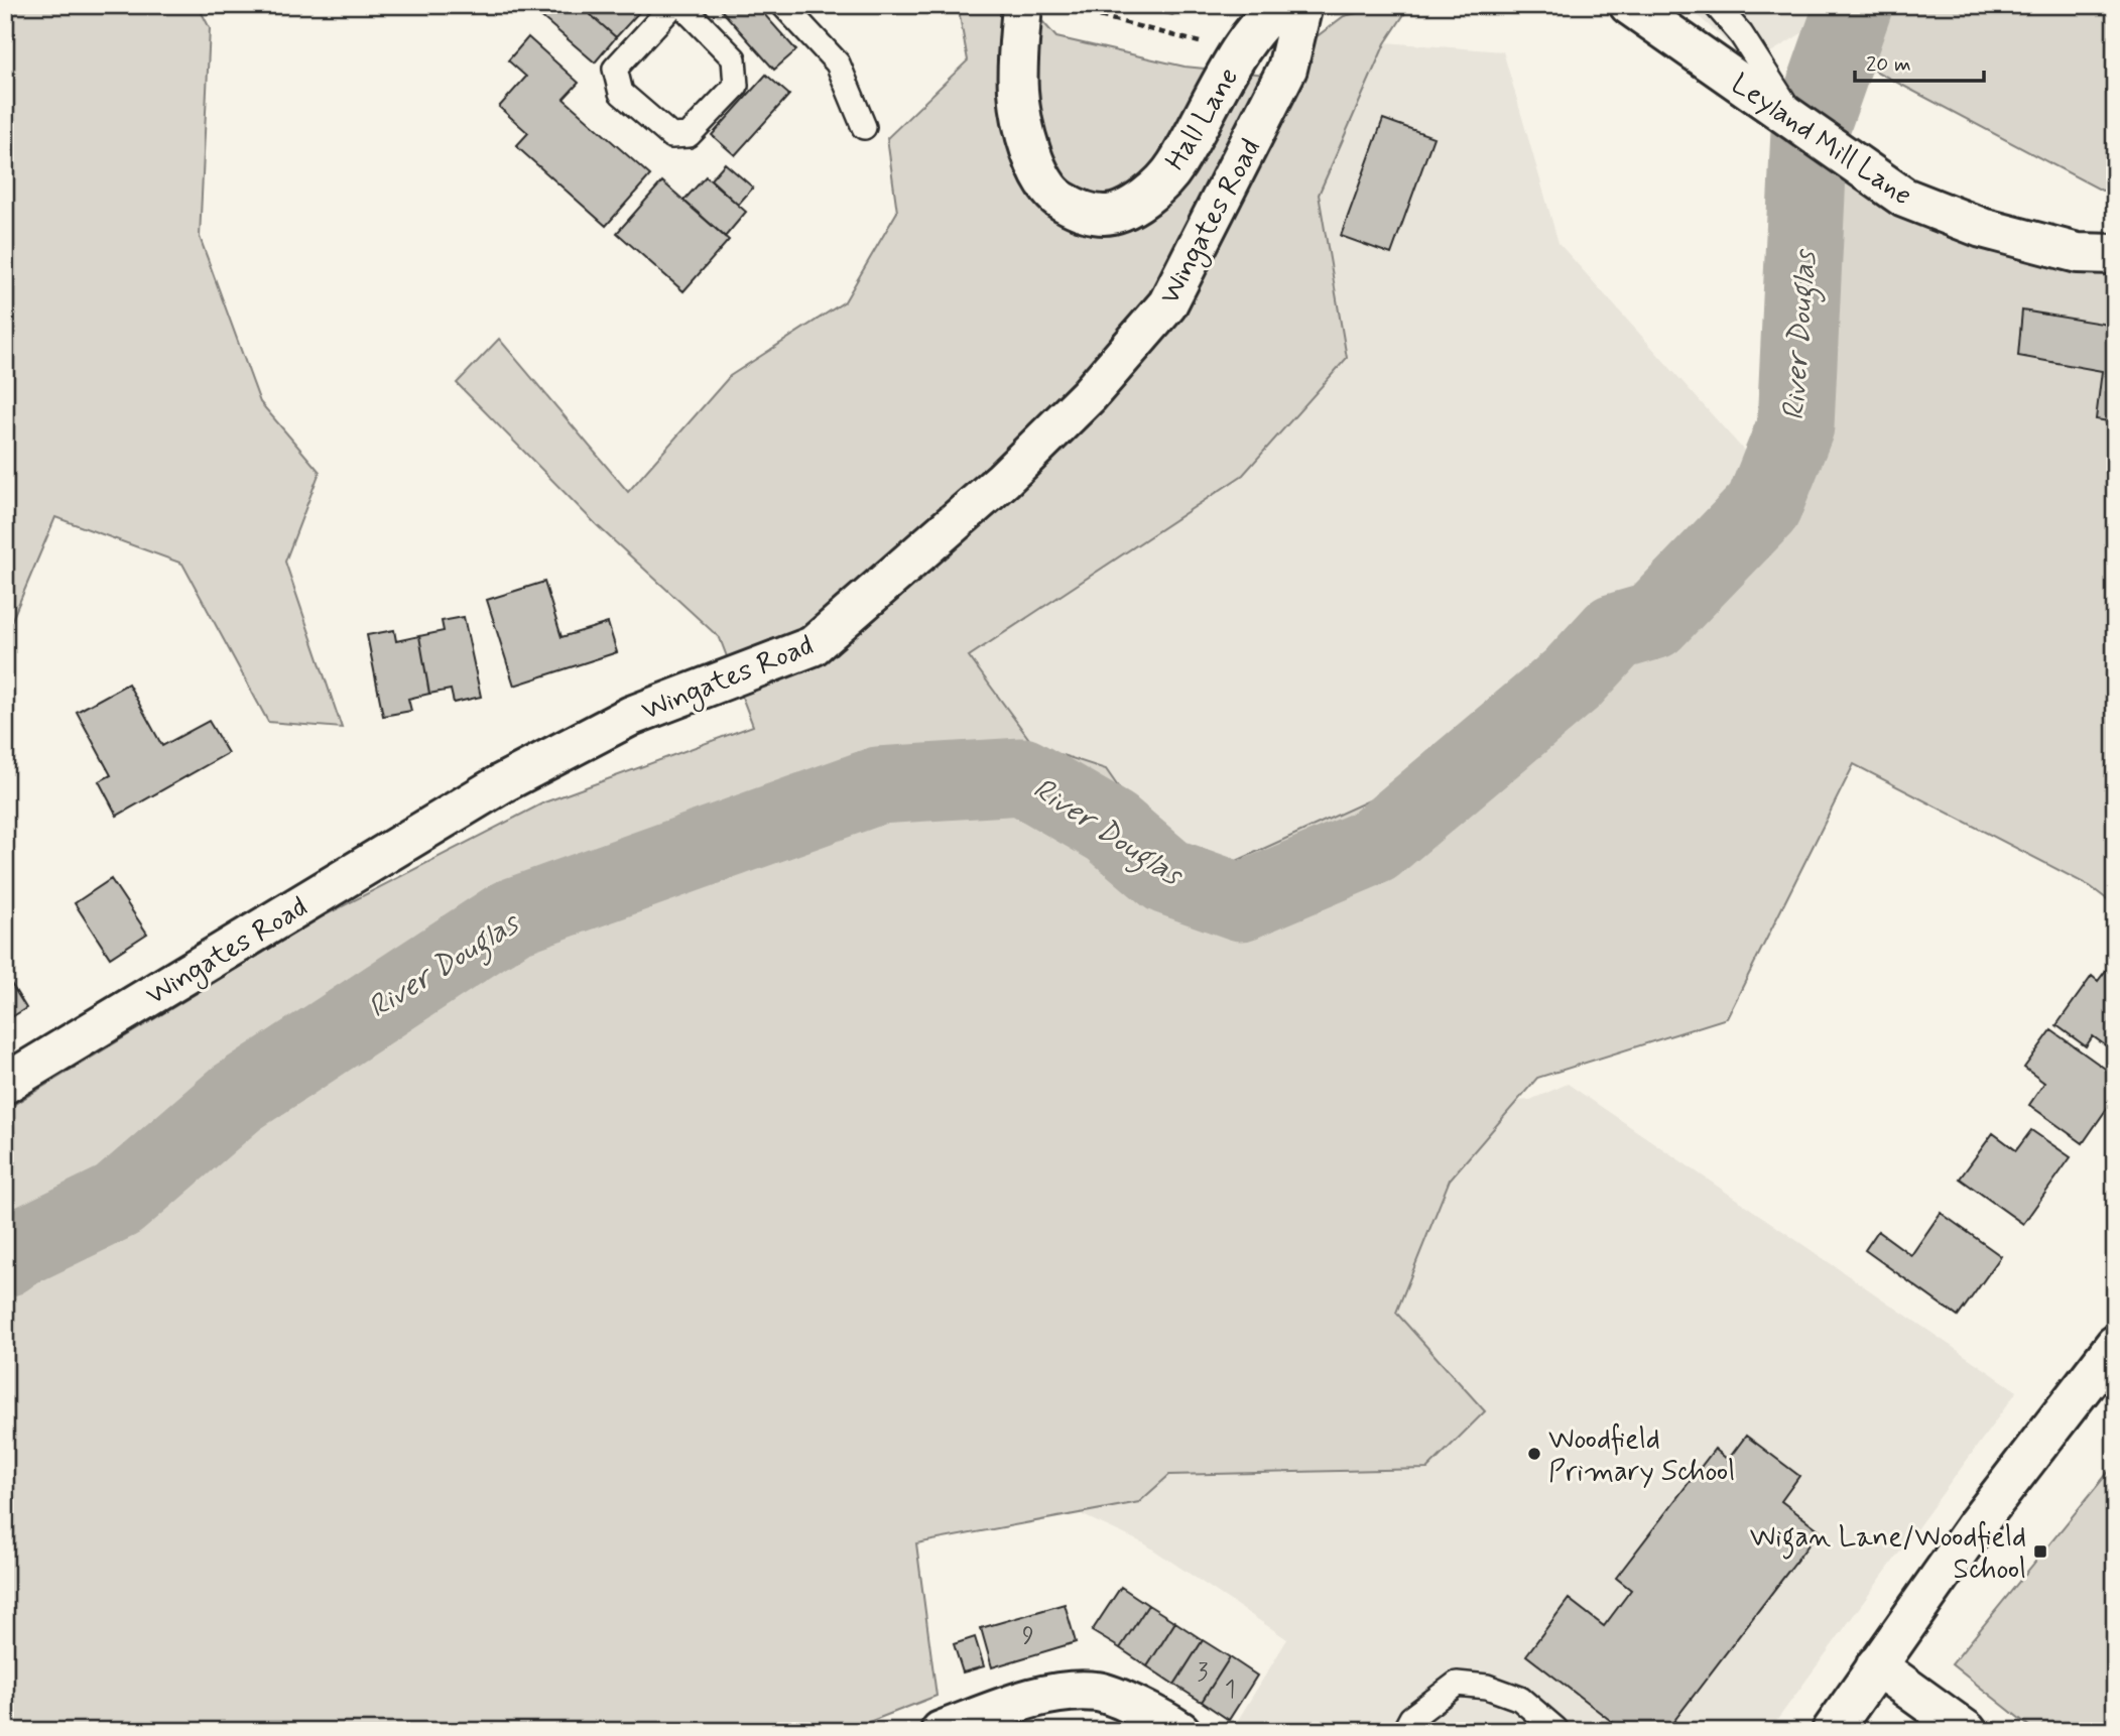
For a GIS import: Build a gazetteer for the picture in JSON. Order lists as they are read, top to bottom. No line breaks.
{"streets":{"main road":["Hall Lane","Leyland Mill Lane","Wingates Road"]},"water":["River Douglas"],"places":{"other":["Woodfield Primary School"],"transit":["Wigan Lane/Woodfield School"]},"house_numbers":["9","3","1"],"scale_bar":"20 m"}
